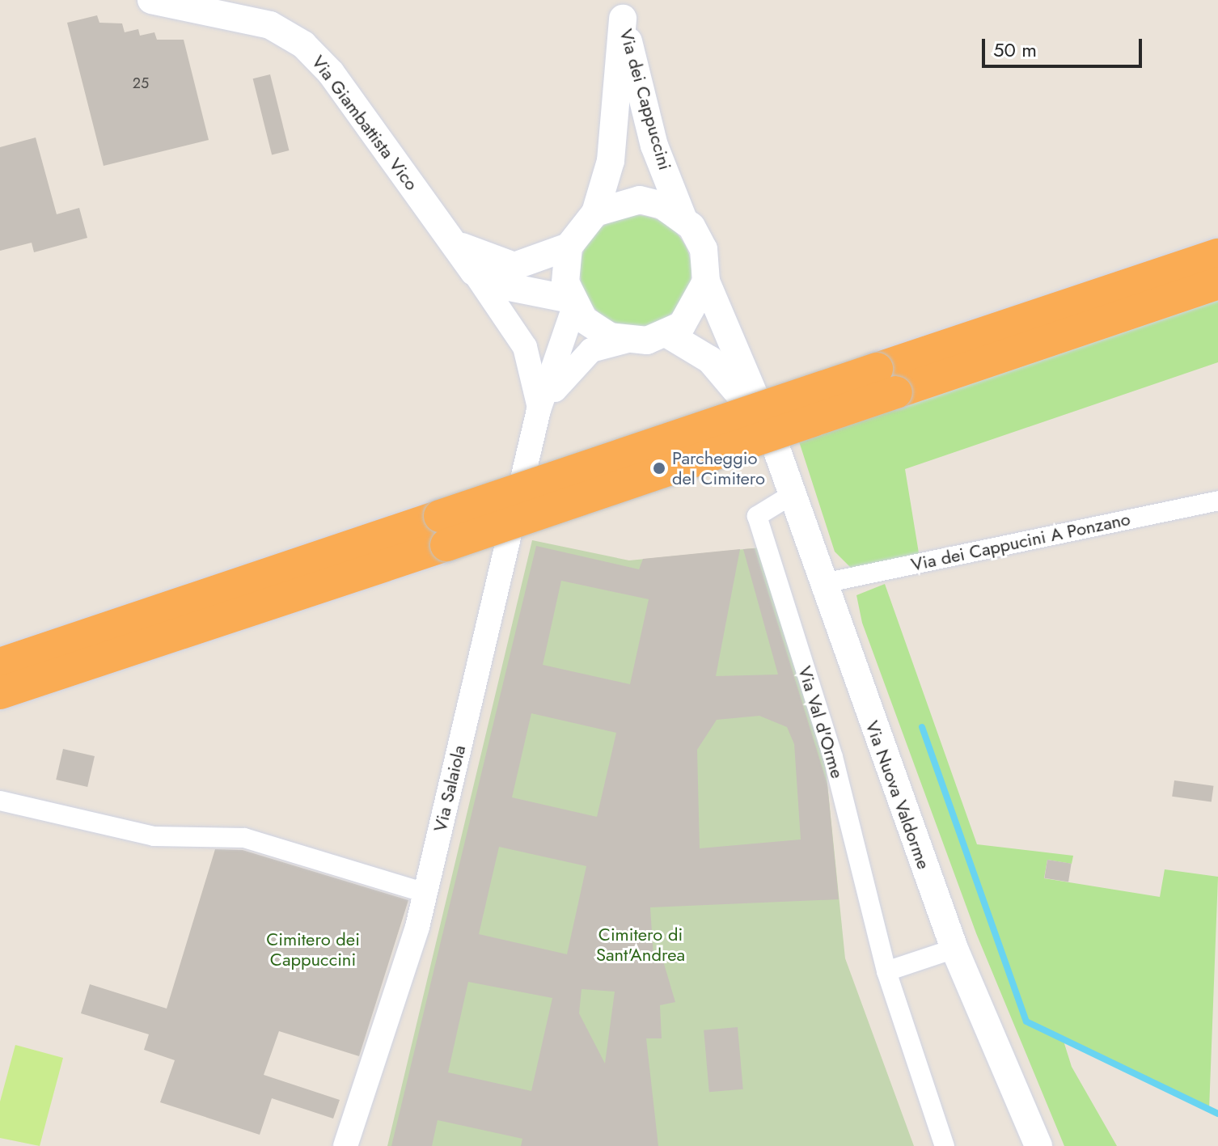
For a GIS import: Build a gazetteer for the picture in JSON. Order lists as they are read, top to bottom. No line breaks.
{"streets":{"main road":["Via dei Cappuccini","Via Giambattista Vico","Via Nuova Valdorme"],"street":["Via dei Cappucini A Ponzano","Via Val d'Orme","Via Salaiola"]},"crossings":[["Via dei Cappuccini","Via Giambattista Vico"],["Via dei Cappuccini","Via Salaiola"],["Via dei Cappuccini","Via Nuova Valdorme"],["Via Giambattista Vico","Via Salaiola"],["Via Giambattista Vico","Via Nuova Valdorme"],["Via dei Cappucini A Ponzano","Via Nuova Valdorme"],["Via Val d'Orme","Via Nuova Valdorme"],["Via Salaiola","Via Nuova Valdorme"]],"parks":["Cimitero di Sant'Andrea","Cimitero dei Cappuccini"],"places":["Parcheggio del Cimitero"],"house_numbers":["25"],"scale_bar":"50 m"}
